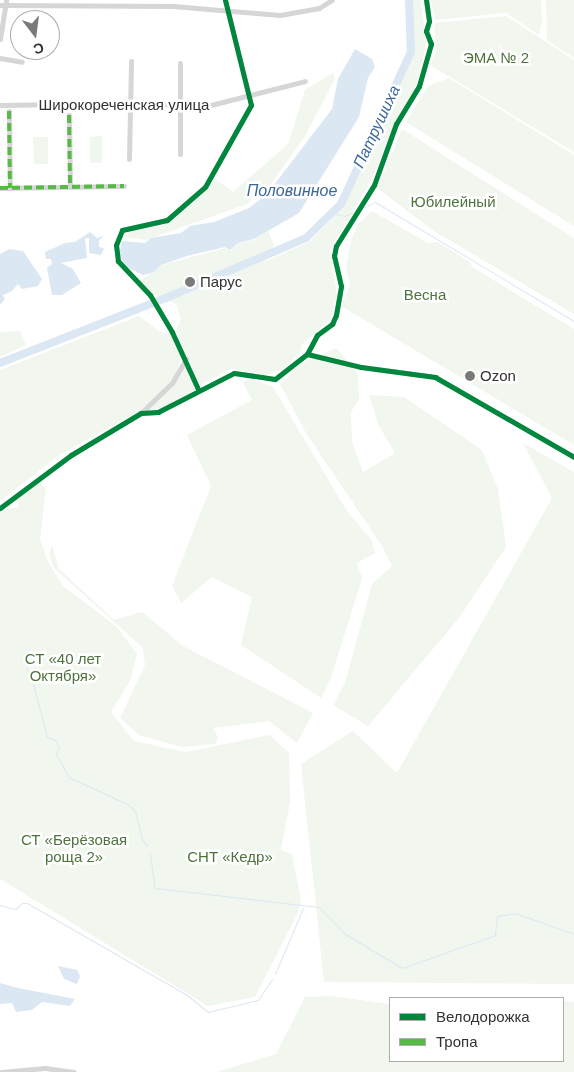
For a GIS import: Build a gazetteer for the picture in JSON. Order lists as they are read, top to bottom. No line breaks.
{"streets":{"street":["Широкореченская улица"]},"water":["Патрушиха","Половинное"],"parks":["ЭМА № 2","Юбилейный","Весна","СТ «40 лет Октября»","СТ «Берёзовая роща 2»","СНТ «Кедр»"],"places":["Парус","Ozon"],"legend":["Велодорожка","Тропа"],"north":"bottom"}
